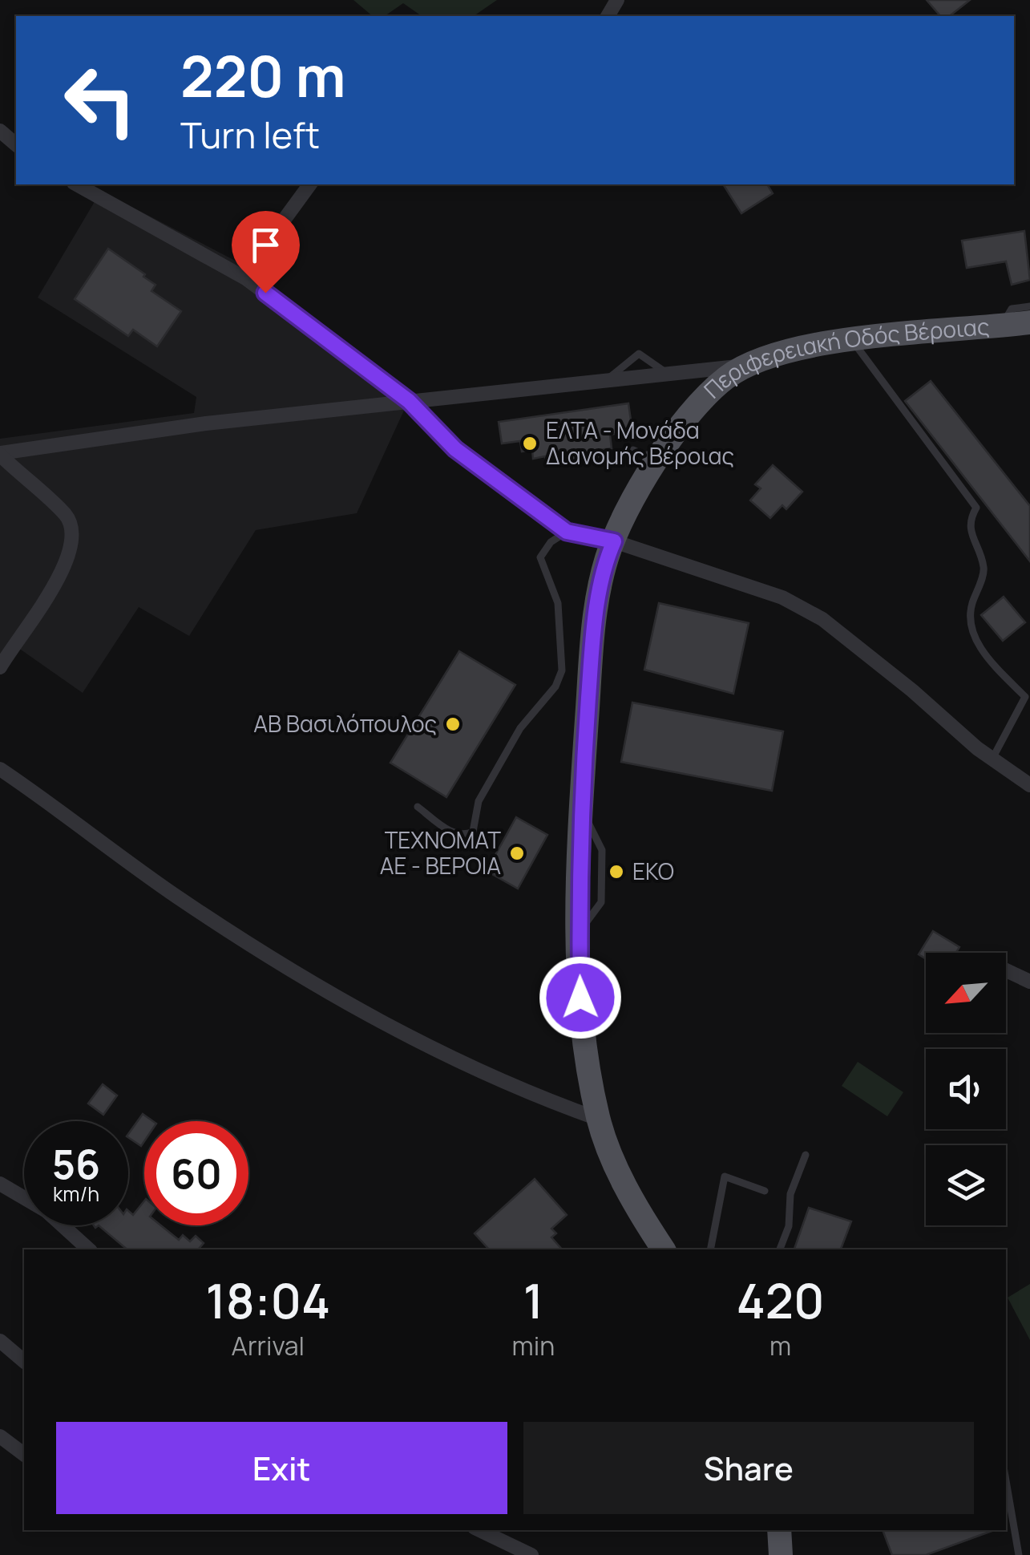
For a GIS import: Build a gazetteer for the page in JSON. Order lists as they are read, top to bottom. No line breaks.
{"streets":{"main road":["Περιφερειακή Οδός Βέροιας"]},"places":["ΕΛΤΑ - Μονάδα Διανομής Βέροιας","ΑΒ Βασιλόπουλος","ΤΕΧΝΟΜΑΤ ΑΕ - ΒΕΡΟΙΑ","EKO"],"north":"bottom left","page":{"turn":["220 m","Turn left"],"speed":"56 km/h","limit":"60","eta":["18:04","Arrival","1","min","420","m"],"buttons":["Exit","Share"]}}
